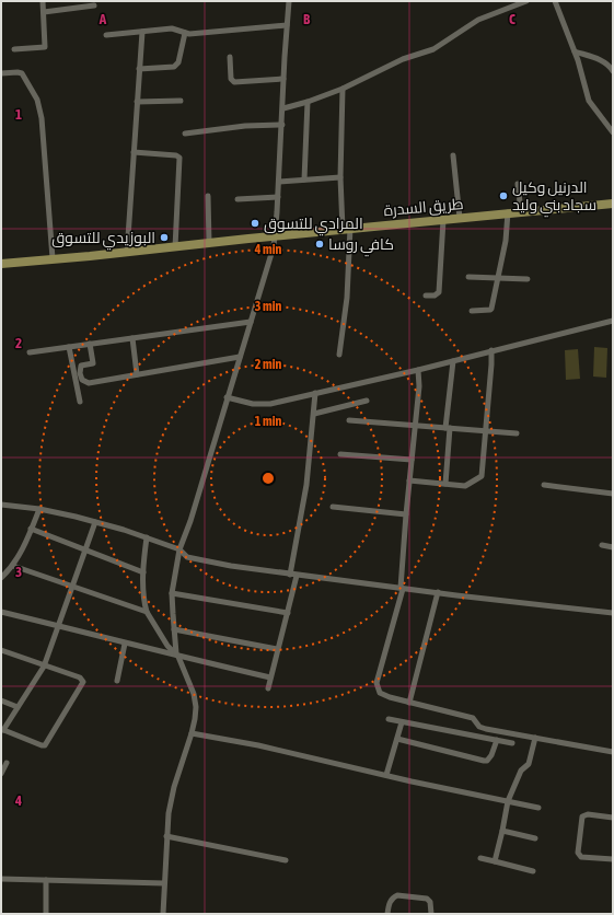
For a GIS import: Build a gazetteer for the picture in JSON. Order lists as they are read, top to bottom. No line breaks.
{"streets":{"main road":["طريق السدرة"]},"places":["الدرنيل وكيل سجاد بني وليد","المرادي للتسوق","البوزيدي للتسوق","كافي روسا"],"grid":{"columns":["A","B","C"],"rows":["1","2","3","4"]},"rings":["4 min","3 min","2 min","1 min"]}
